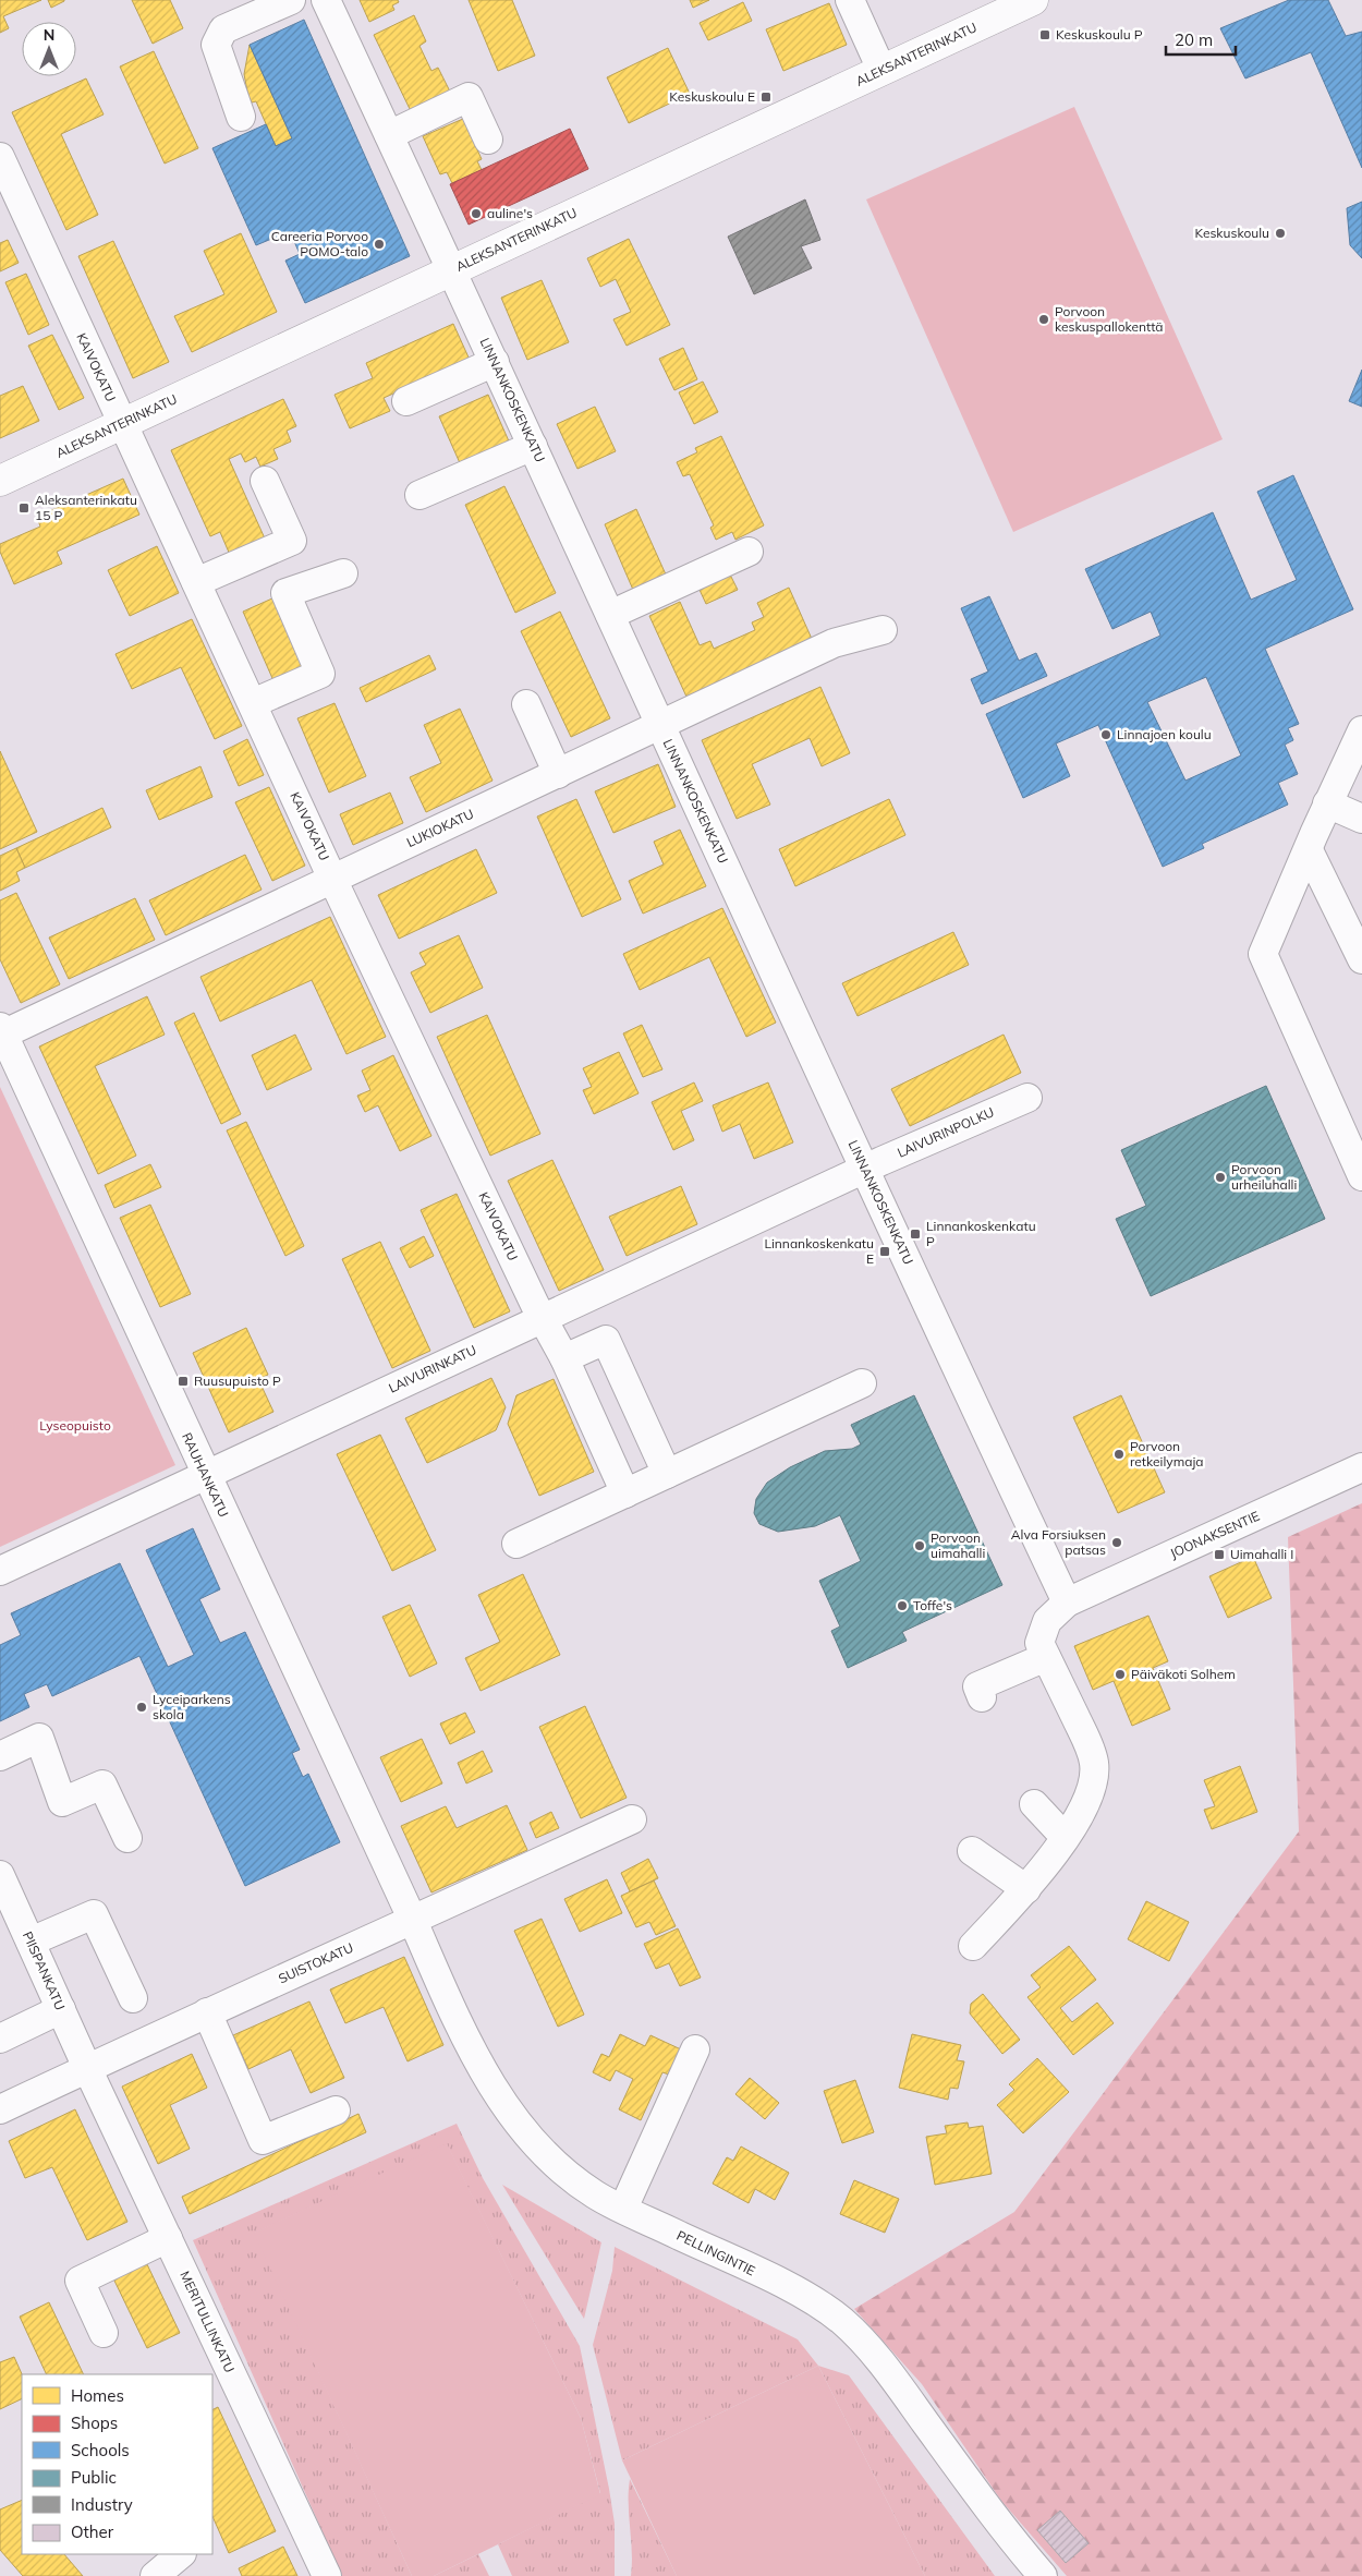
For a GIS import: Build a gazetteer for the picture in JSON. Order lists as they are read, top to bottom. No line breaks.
{"streets":{"main road":["ALEKSANTERINKATU"],"street":["KAIVOKATU","LINNANKOSKENKATU","LUKIOKATU","LAIVURINPOLKU","LAIVURINKATU","RAUHANKATU","JOONAKSENTIE","SUISTOKATU","PIISPANKATU","PELLINGINTIE","MERITULLINKATU"]},"crossings":[["ALEKSANTERINKATU","KAIVOKATU"],["ALEKSANTERINKATU","LINNANKOSKENKATU"],["KAIVOKATU","LUKIOKATU"],["KAIVOKATU","LAIVURINKATU"],["LINNANKOSKENKATU","LUKIOKATU"],["LINNANKOSKENKATU","LAIVURINPOLKU"],["LINNANKOSKENKATU","LAIVURINKATU"],["LINNANKOSKENKATU","JOONAKSENTIE"],["LUKIOKATU","RAUHANKATU"],["LAIVURINPOLKU","LAIVURINKATU"],["LAIVURINKATU","RAUHANKATU"],["RAUHANKATU","SUISTOKATU"],["RAUHANKATU","PELLINGINTIE"],["SUISTOKATU","PIISPANKATU"],["SUISTOKATU","PELLINGINTIE"],["SUISTOKATU","MERITULLINKATU"],["PIISPANKATU","MERITULLINKATU"]],"parks":["Lyseopuisto"],"places":{"transit":["Keskuskoulu P","Keskuskoulu E","Aleksanterinkatu 15 P","Linnankoskenkatu P","Linnankoskenkatu E","Ruusupuisto P","Uimahalli I"],"other":["auline's","Keskuskoulu","Careeria Porvoo POMO-talo","Porvoon keskuspallokenttä","Linnajoen koulu","Porvoon urheiluhalli","Porvoon retkeilymaja","Alva Forsiuksen patsas","Porvoon uimahalli","Toffe's","Päiväkoti Solhem","Lyceiparkens skola"]},"legend":["Homes","Shops","Schools","Public","Industry","Other"],"scale_bar":"20 m","north":"top"}
